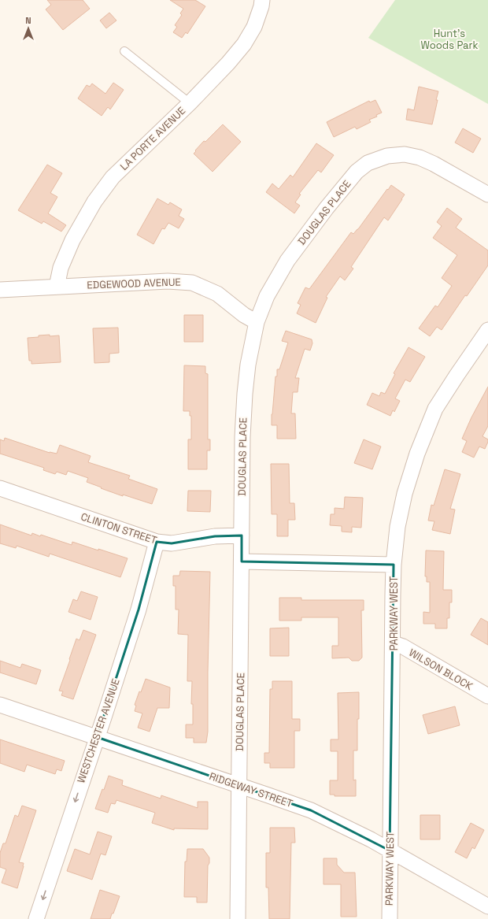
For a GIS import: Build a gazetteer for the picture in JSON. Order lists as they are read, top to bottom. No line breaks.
{"streets":{"street":["LA PORTE AVENUE","DOUGLAS PLACE","EDGEWOOD AVENUE","CLINTON STREET","PARKWAY WEST","WILSON BLOCK","WESTCHESTER AVENUE","RIDGEWAY STREET"]},"crossings":[["LA PORTE AVENUE","EDGEWOOD AVENUE"],["DOUGLAS PLACE","EDGEWOOD AVENUE"],["DOUGLAS PLACE","CLINTON STREET"],["DOUGLAS PLACE","RIDGEWAY STREET"],["CLINTON STREET","WESTCHESTER AVENUE"],["PARKWAY WEST","WILSON BLOCK"],["PARKWAY WEST","RIDGEWAY STREET"],["WESTCHESTER AVENUE","RIDGEWAY STREET"]],"one_way":["WESTCHESTER AVENUE"],"parks":["Hunt's Woods Park"],"north":"top"}
